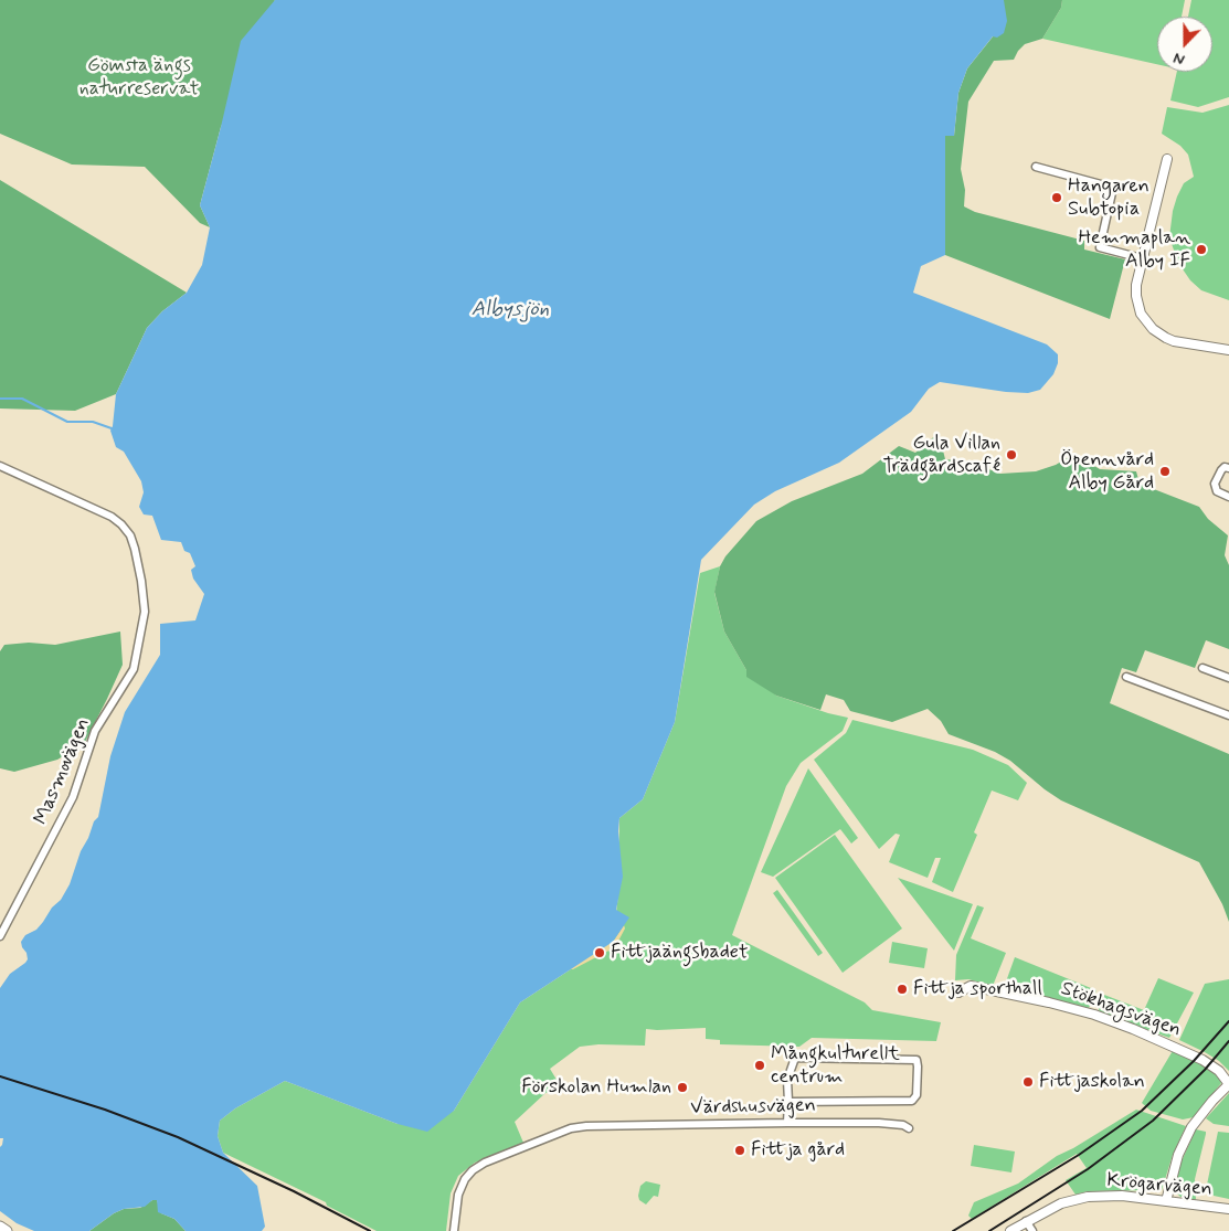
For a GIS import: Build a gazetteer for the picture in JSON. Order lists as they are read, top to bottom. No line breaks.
{"streets":{"street":["Masmovägen","Stökhagsvägen","Värdshusvägen","Krögarvägen"]},"water":["Albysjön"],"parks":["Gömsta ängs naturreservat"],"places":["Hangaren Subtopia","Hemmaplan Alby IF","Gula Villan Trädgårdscafé","Öpennvård Alby Gård","Fittjaängsbadet","Fittja sporthall","Mångkulturellt centrum","Fittjaskolan","Förskolan Humlan","Fittja gård"],"north":"bottom"}
